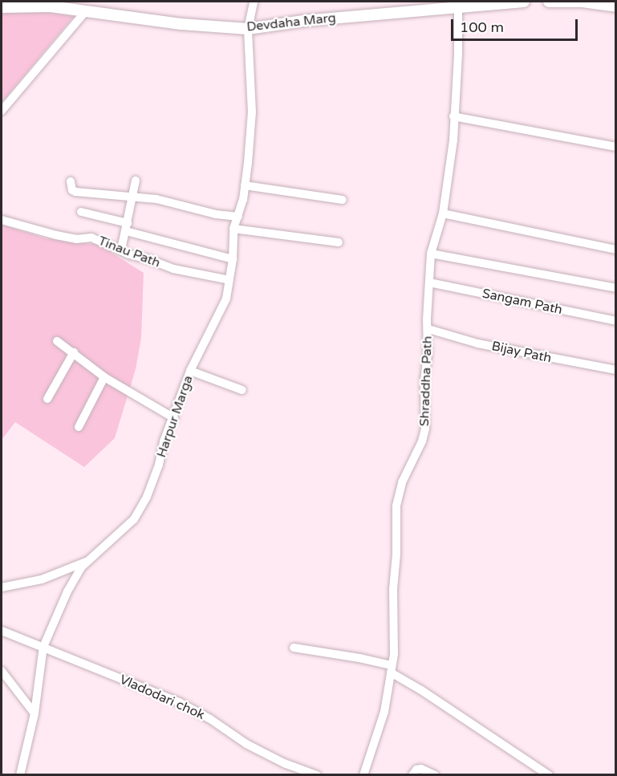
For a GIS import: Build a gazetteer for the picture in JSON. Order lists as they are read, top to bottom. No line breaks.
{"streets":{"main road":["Devdaha Marg"],"street":["Tinau Path","Sangam Path","Bijay Path","Shraddha Path","Harpur Marga","Vladodari chok"]},"crossings":[["Devdaha Marg","Shraddha Path"],["Devdaha Marg","Harpur Marga"],["Tinau Path","Harpur Marga"],["Sangam Path","Shraddha Path"],["Bijay Path","Shraddha Path"],["Harpur Marga","Vladodari chok"]],"scale_bar":"100 m"}
